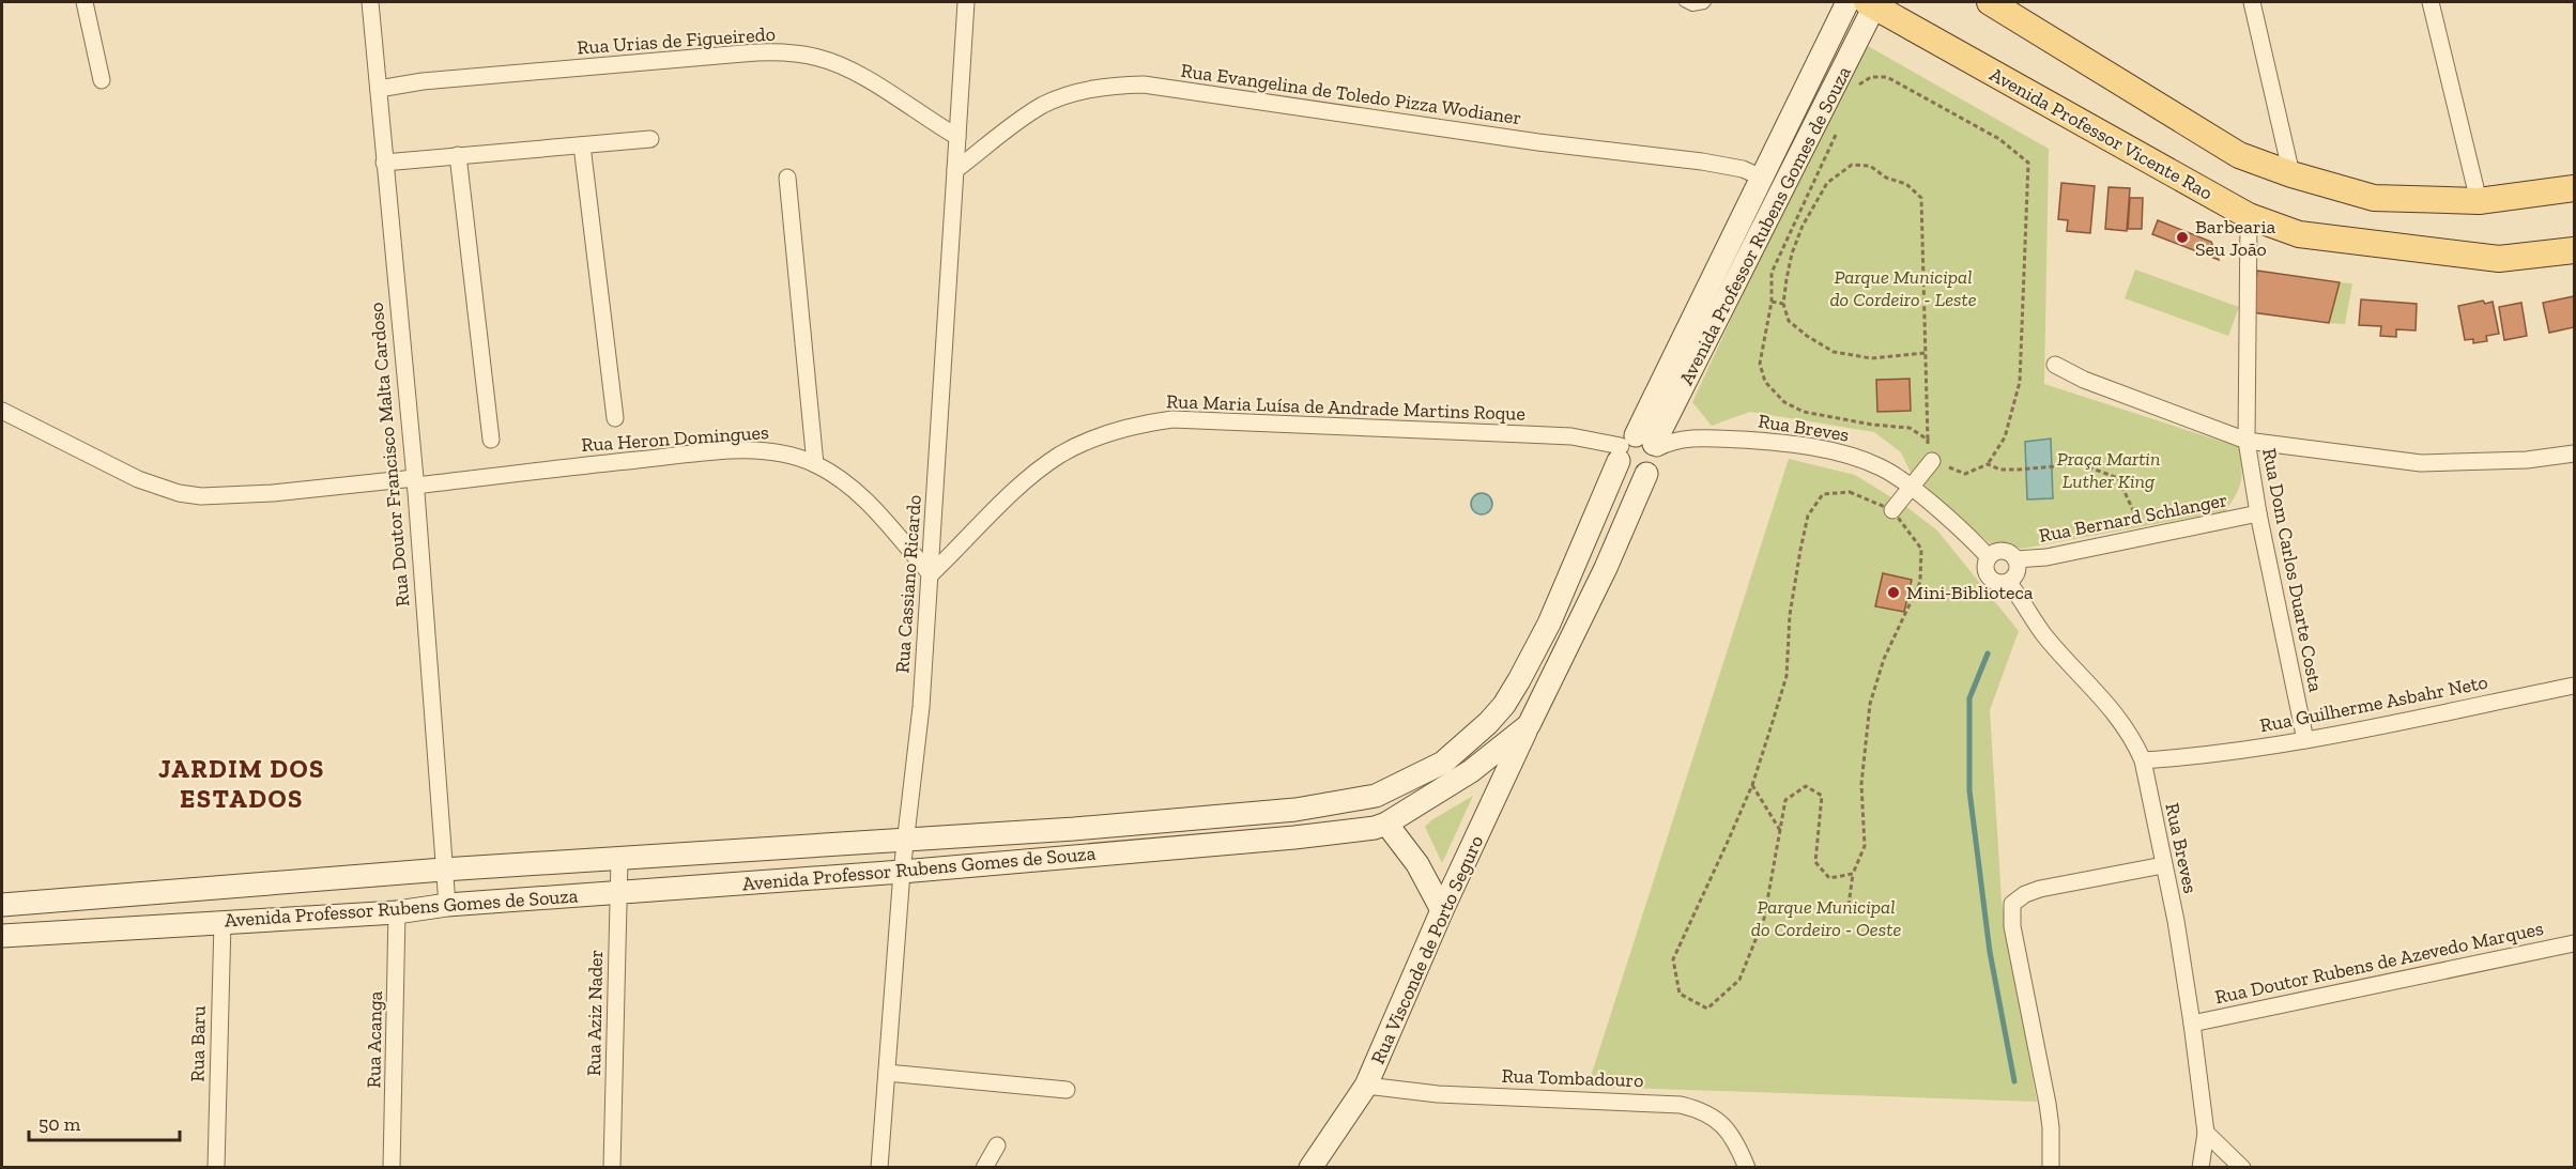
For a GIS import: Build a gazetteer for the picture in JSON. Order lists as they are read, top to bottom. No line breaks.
{"streets":{"main road":["Avenida Professor Vicente Rao"],"street":["Rua Urias de Figueiredo","Rua Evangelina de Toledo Pizza Wodianer","Avenida Professor Rubens Gomes de Souza","Rua Maria Luísa de Andrade Martins Roque","Rua Breves","Rua Heron Domingues","Rua Doutor Francisco Malta Cardoso","Rua Bernard Schlanger","Rua Dom Carlos Duarte Costa","Rua Cassiano Ricardo","Rua Guilherme Asbahr Neto","Rua Visconde de Porto Seguro","Rua Doutor Rubens de Azevedo Marques","Rua Aziz Nader","Rua Acanga","Rua Baru","Rua Tombadouro"]},"crossings":[["Rua Urias de Figueiredo","Rua Doutor Francisco Malta Cardoso"],["Rua Urias de Figueiredo","Rua Cassiano Ricardo"],["Rua Evangelina de Toledo Pizza Wodianer","Avenida Professor Rubens Gomes de Souza"],["Rua Evangelina de Toledo Pizza Wodianer","Rua Cassiano Ricardo"],["Avenida Professor Vicente Rao","Avenida Professor Rubens Gomes de Souza"],["Avenida Professor Vicente Rao","Rua Dom Carlos Duarte Costa"],["Avenida Professor Rubens Gomes de Souza","Rua Maria Luísa de Andrade Martins Roque"],["Avenida Professor Rubens Gomes de Souza","Rua Breves"],["Avenida Professor Rubens Gomes de Souza","Rua Doutor Francisco Malta Cardoso"],["Avenida Professor Rubens Gomes de Souza","Rua Cassiano Ricardo"],["Avenida Professor Rubens Gomes de Souza","Rua Visconde de Porto Seguro"],["Avenida Professor Rubens Gomes de Souza","Rua Aziz Nader"],["Avenida Professor Rubens Gomes de Souza","Rua Acanga"],["Avenida Professor Rubens Gomes de Souza","Rua Baru"],["Rua Maria Luísa de Andrade Martins Roque","Rua Breves"],["Rua Maria Luísa de Andrade Martins Roque","Rua Heron Domingues"],["Rua Maria Luísa de Andrade Martins Roque","Rua Cassiano Ricardo"],["Rua Breves","Rua Bernard Schlanger"],["Rua Breves","Rua Guilherme Asbahr Neto"],["Rua Breves","Rua Doutor Rubens de Azevedo Marques"],["Rua Heron Domingues","Rua Doutor Francisco Malta Cardoso"],["Rua Heron Domingues","Rua Cassiano Ricardo"],["Rua Bernard Schlanger","Rua Dom Carlos Duarte Costa"],["Rua Dom Carlos Duarte Costa","Rua Guilherme Asbahr Neto"],["Rua Visconde de Porto Seguro","Rua Tombadouro"]],"districts":["JARDIM DOS ESTADOS"],"parks":["Parque Municipal do Cordeiro - Leste","Praça Martin Luther King","Parque Municipal do Cordeiro - Oeste"],"places":["Barbearia Seu João","Mini-Biblioteca"],"scale_bar":"50 m"}
